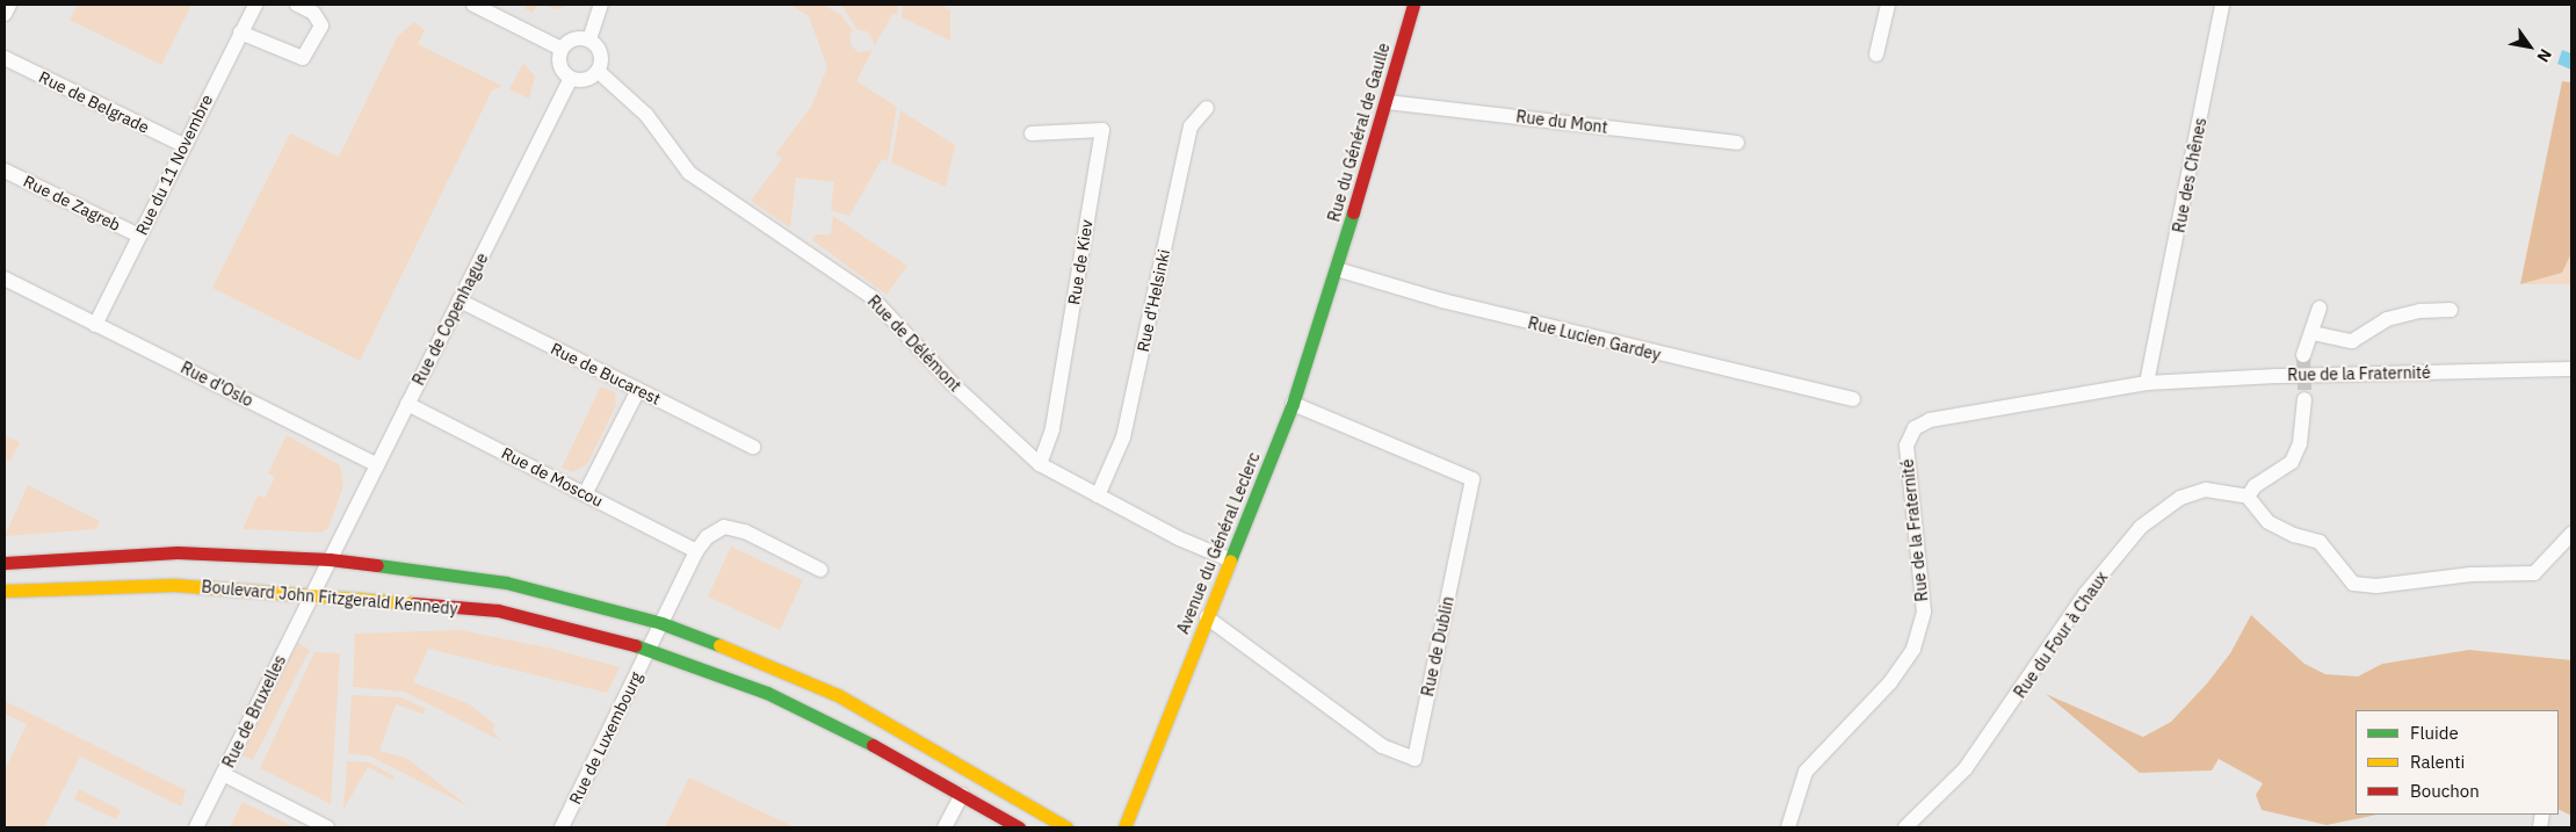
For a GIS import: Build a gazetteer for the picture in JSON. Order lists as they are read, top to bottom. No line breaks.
{"streets":{"main road":["Rue du Général de Gaulle","Avenue du Général Leclerc","Boulevard John Fitzgerald Kennedy"],"street":["Rue de Belgrade","Rue du Mont","Rue du 11 Novembre","Rue des Chênes","Rue de Zagreb","Rue de Kiev","Rue d'Helsinki","Rue de Copenhague","Rue Lucien Gardey","Rue de Délémont","Rue de Bucarest","Rue de la Fraternité","Rue d'Oslo","Rue de Moscou","Rue du Four à Chaux","Rue de Dublin","Rue de Bruxelles","Rue de Luxembourg"]},"crossings":[["Rue de Belgrade","Rue du 11 Novembre"],["Rue du Mont","Rue du Général de Gaulle"],["Rue du Général de Gaulle","Rue Lucien Gardey"],["Rue du Général de Gaulle","Avenue du Général Leclerc"],["Rue du 11 Novembre","Rue de Zagreb"],["Rue du 11 Novembre","Rue d'Oslo"],["Rue des Chênes","Rue de la Fraternité"],["Rue de Kiev","Rue de Délémont"],["Rue d'Helsinki","Rue de Délémont"],["Rue de Copenhague","Rue de Délémont"],["Rue de Copenhague","Rue de Bucarest"],["Rue de Copenhague","Rue d'Oslo"],["Rue de Copenhague","Rue de Moscou"],["Rue de Copenhague","Boulevard John Fitzgerald Kennedy"],["Rue de Copenhague","Rue de Bruxelles"],["Rue Lucien Gardey","Avenue du Général Leclerc"],["Rue de Délémont","Avenue du Général Leclerc"],["Avenue du Général Leclerc","Rue de Dublin"],["Boulevard John Fitzgerald Kennedy","Rue de Bruxelles"],["Boulevard John Fitzgerald Kennedy","Rue de Luxembourg"]],"legend":["Fluide","Ralenti","Bouchon"],"north":"bottom right"}
